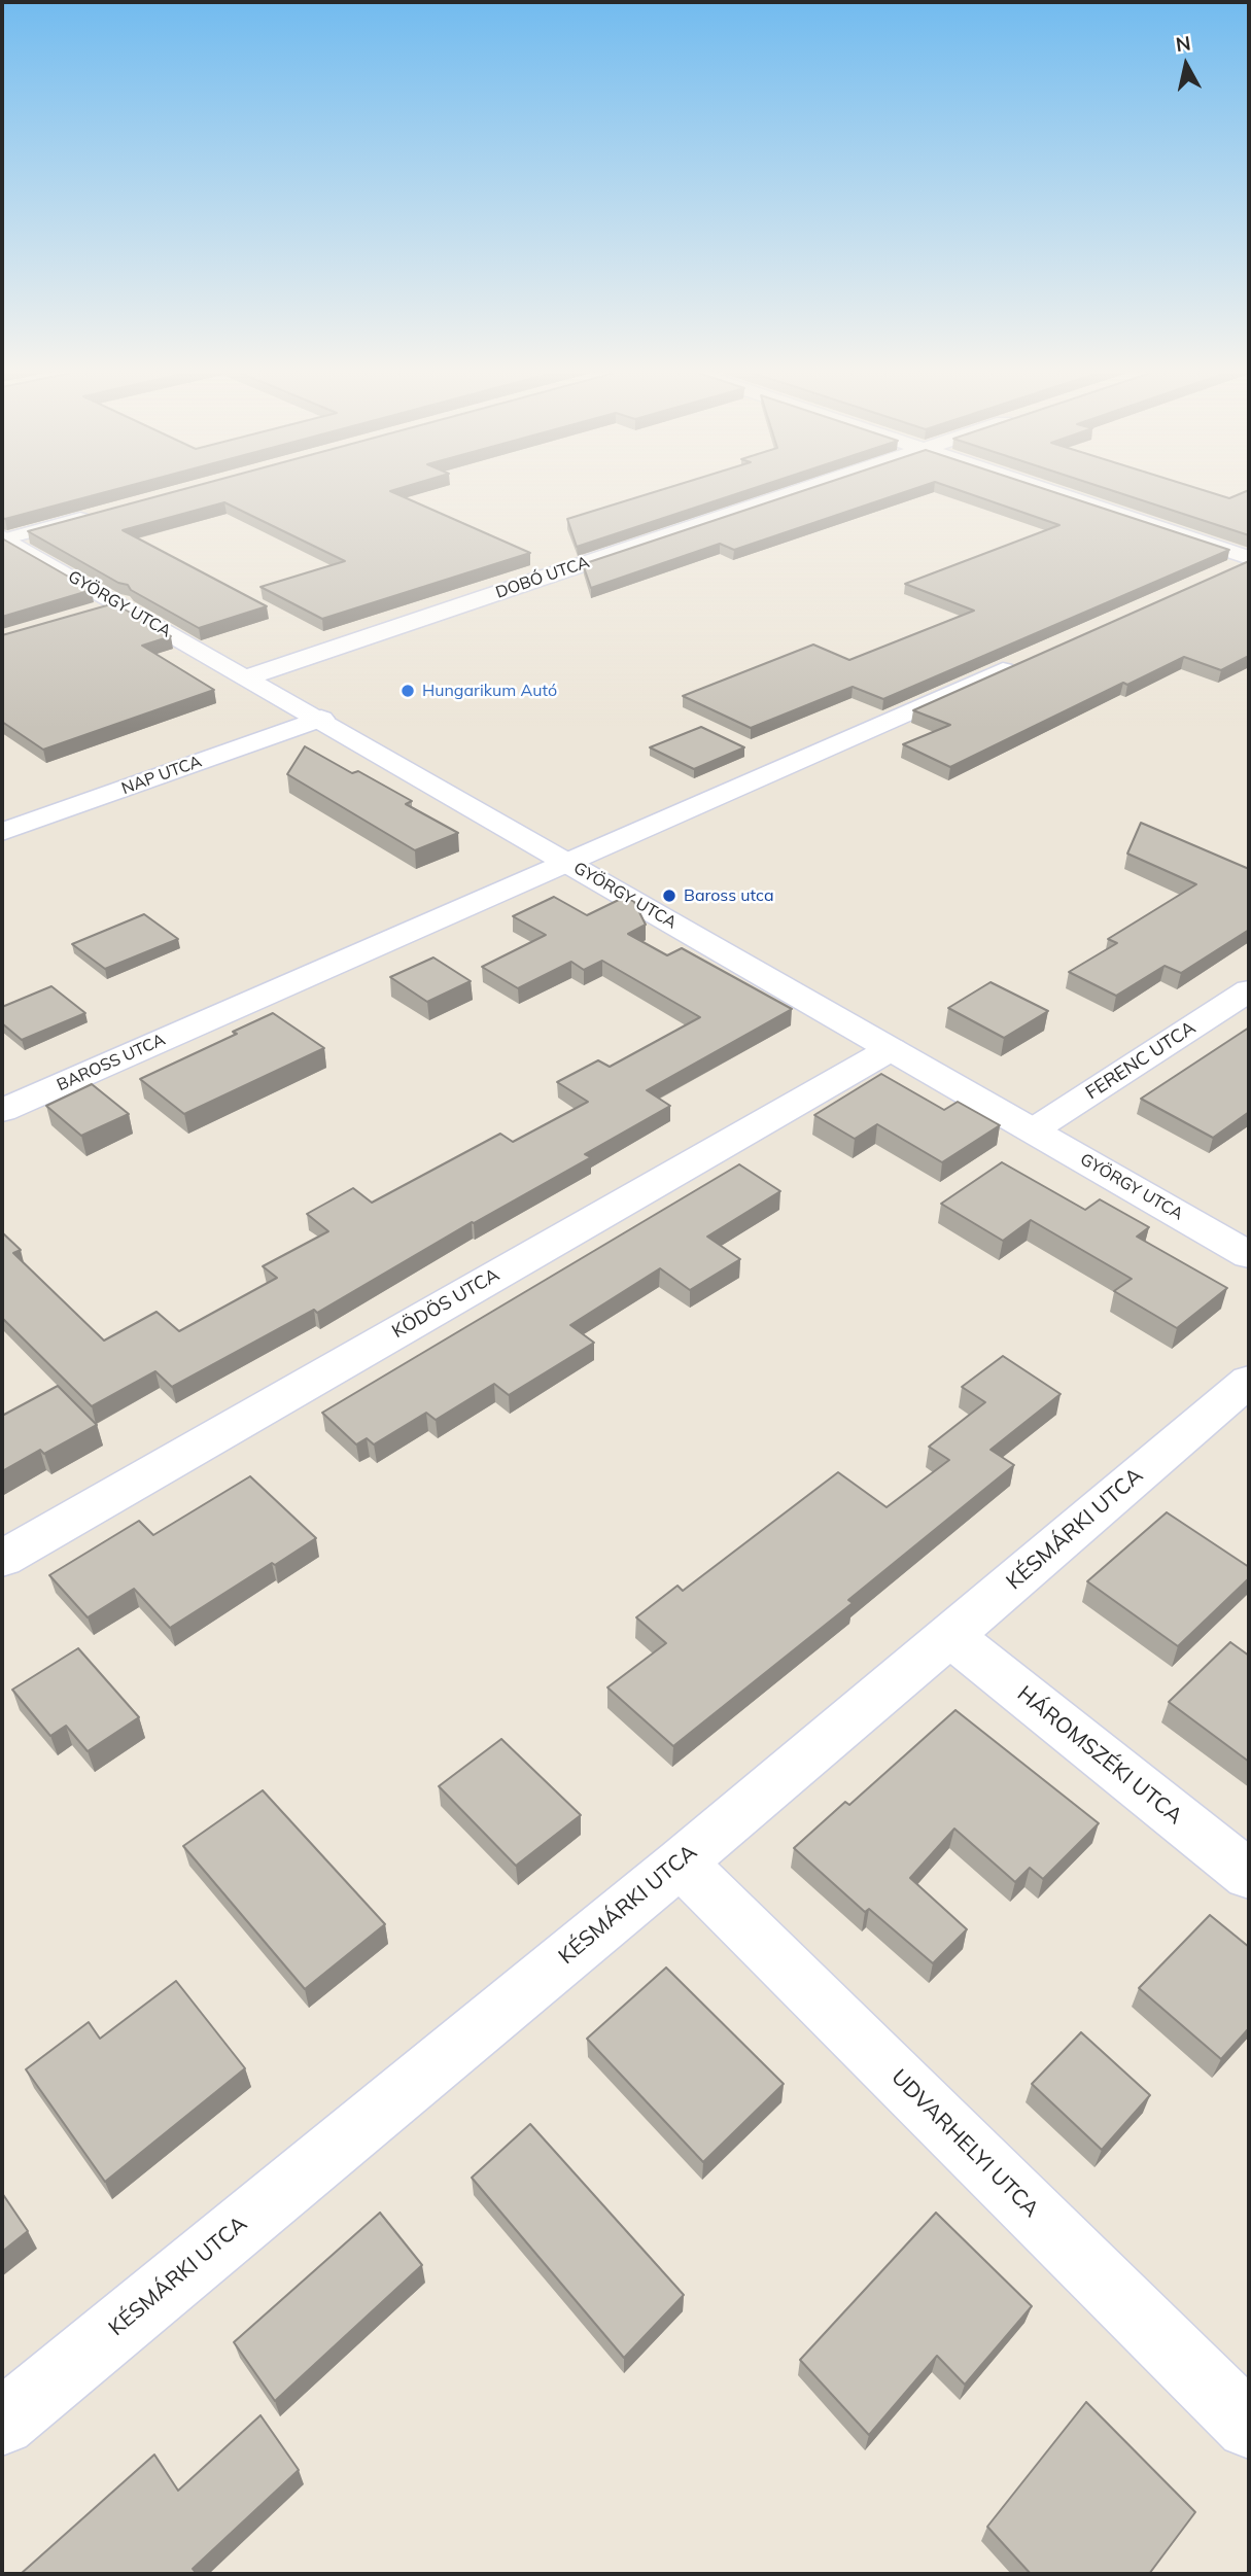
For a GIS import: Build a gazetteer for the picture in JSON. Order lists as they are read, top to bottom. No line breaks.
{"streets":{"street":["DOBÓ UTCA","GYÖRGY UTCA","NAP UTCA","FERENC UTCA","BAROSS UTCA","KÖDÖS UTCA","KÉSMÁRKI UTCA","HÁROMSZÉKI UTCA","UDVARHELYI UTCA"]},"crossings":[["DOBÓ UTCA","GYÖRGY UTCA"],["GYÖRGY UTCA","NAP UTCA"],["GYÖRGY UTCA","FERENC UTCA"],["GYÖRGY UTCA","BAROSS UTCA"],["GYÖRGY UTCA","KÖDÖS UTCA"],["KÉSMÁRKI UTCA","HÁROMSZÉKI UTCA"],["KÉSMÁRKI UTCA","UDVARHELYI UTCA"]],"places":["Hungarikum Autó","Baross utca"],"north":"top"}
